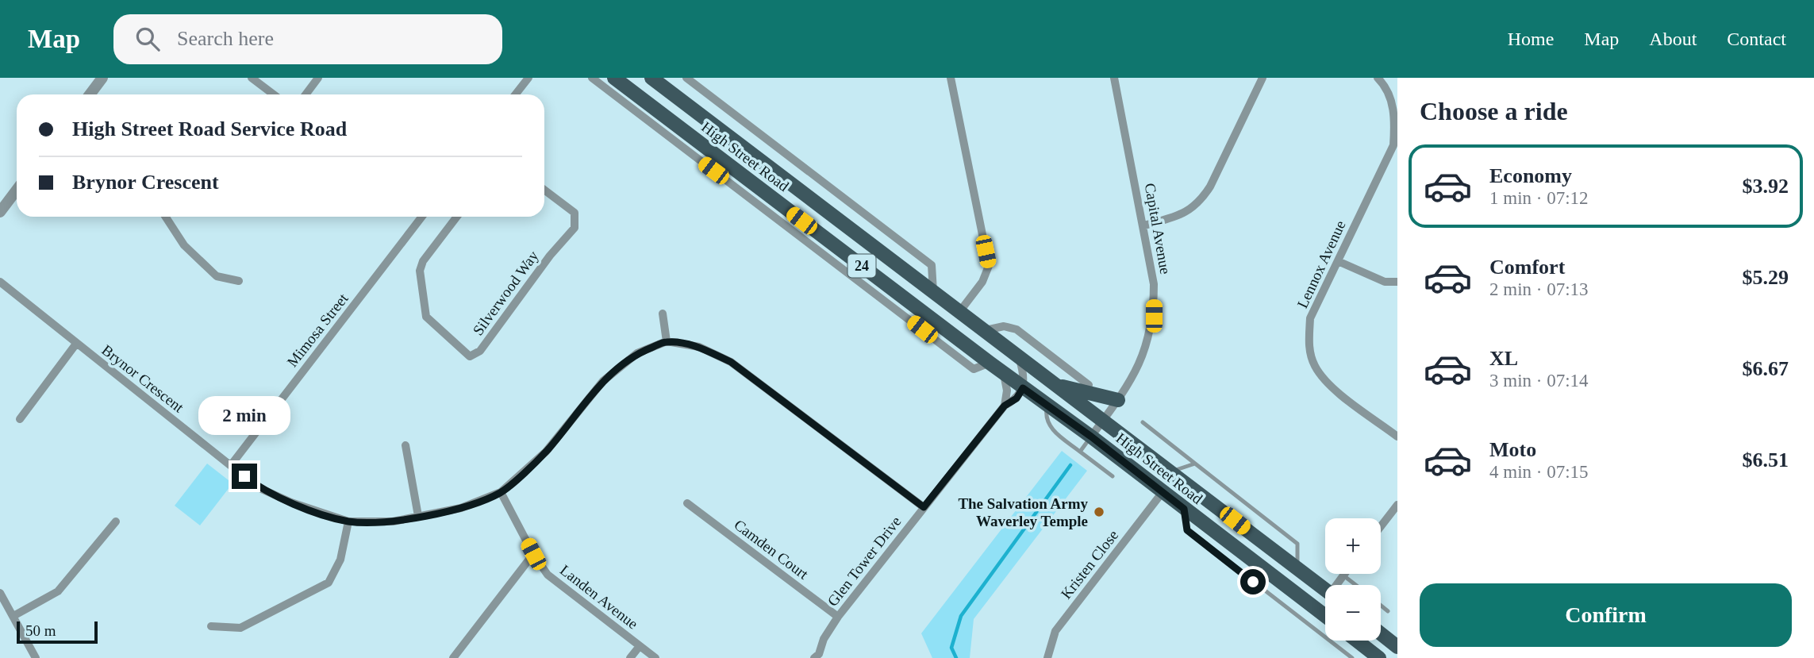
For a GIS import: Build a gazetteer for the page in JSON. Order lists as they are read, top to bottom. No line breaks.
{"streets":{"main road":["High Street Road","24"],"street":["Capital Avenue","Lennox Avenue","Silverwood Way","Mimosa Street","Brynor Crescent","Camden Court","Glen Tower Drive","Kristen Close","Landen Avenue"]},"crossings":[["High Street Road","Capital Avenue"],["High Street Road","Glen Tower Drive"],["High Street Road","Kristen Close"],["Mimosa Street","Brynor Crescent"],["Brynor Crescent","Landen Avenue"],["Camden Court","Glen Tower Drive"]],"places":["The Salvation Army Waverley Temple"],"scale_bar":"50 m","page":{"header":"Map","search":"Search here","nav":["Home","Map","About","Contact"],"heading":"Choose a ride","banner":["High Street Road Service Road","Brynor Crescent"],"list":[{"name":"Economy","note":"1 min · 07:12","value":"$3.92"},{"name":"Comfort","note":"2 min · 07:13","value":"$5.29"},{"name":"XL","note":"3 min · 07:14","value":"$6.67"},{"name":"Moto","note":"4 min · 07:15","value":"$6.51"}],"bubble":"2 min","map_buttons":["+","−"],"buttons":"Confirm","scale":"50 m"}}
